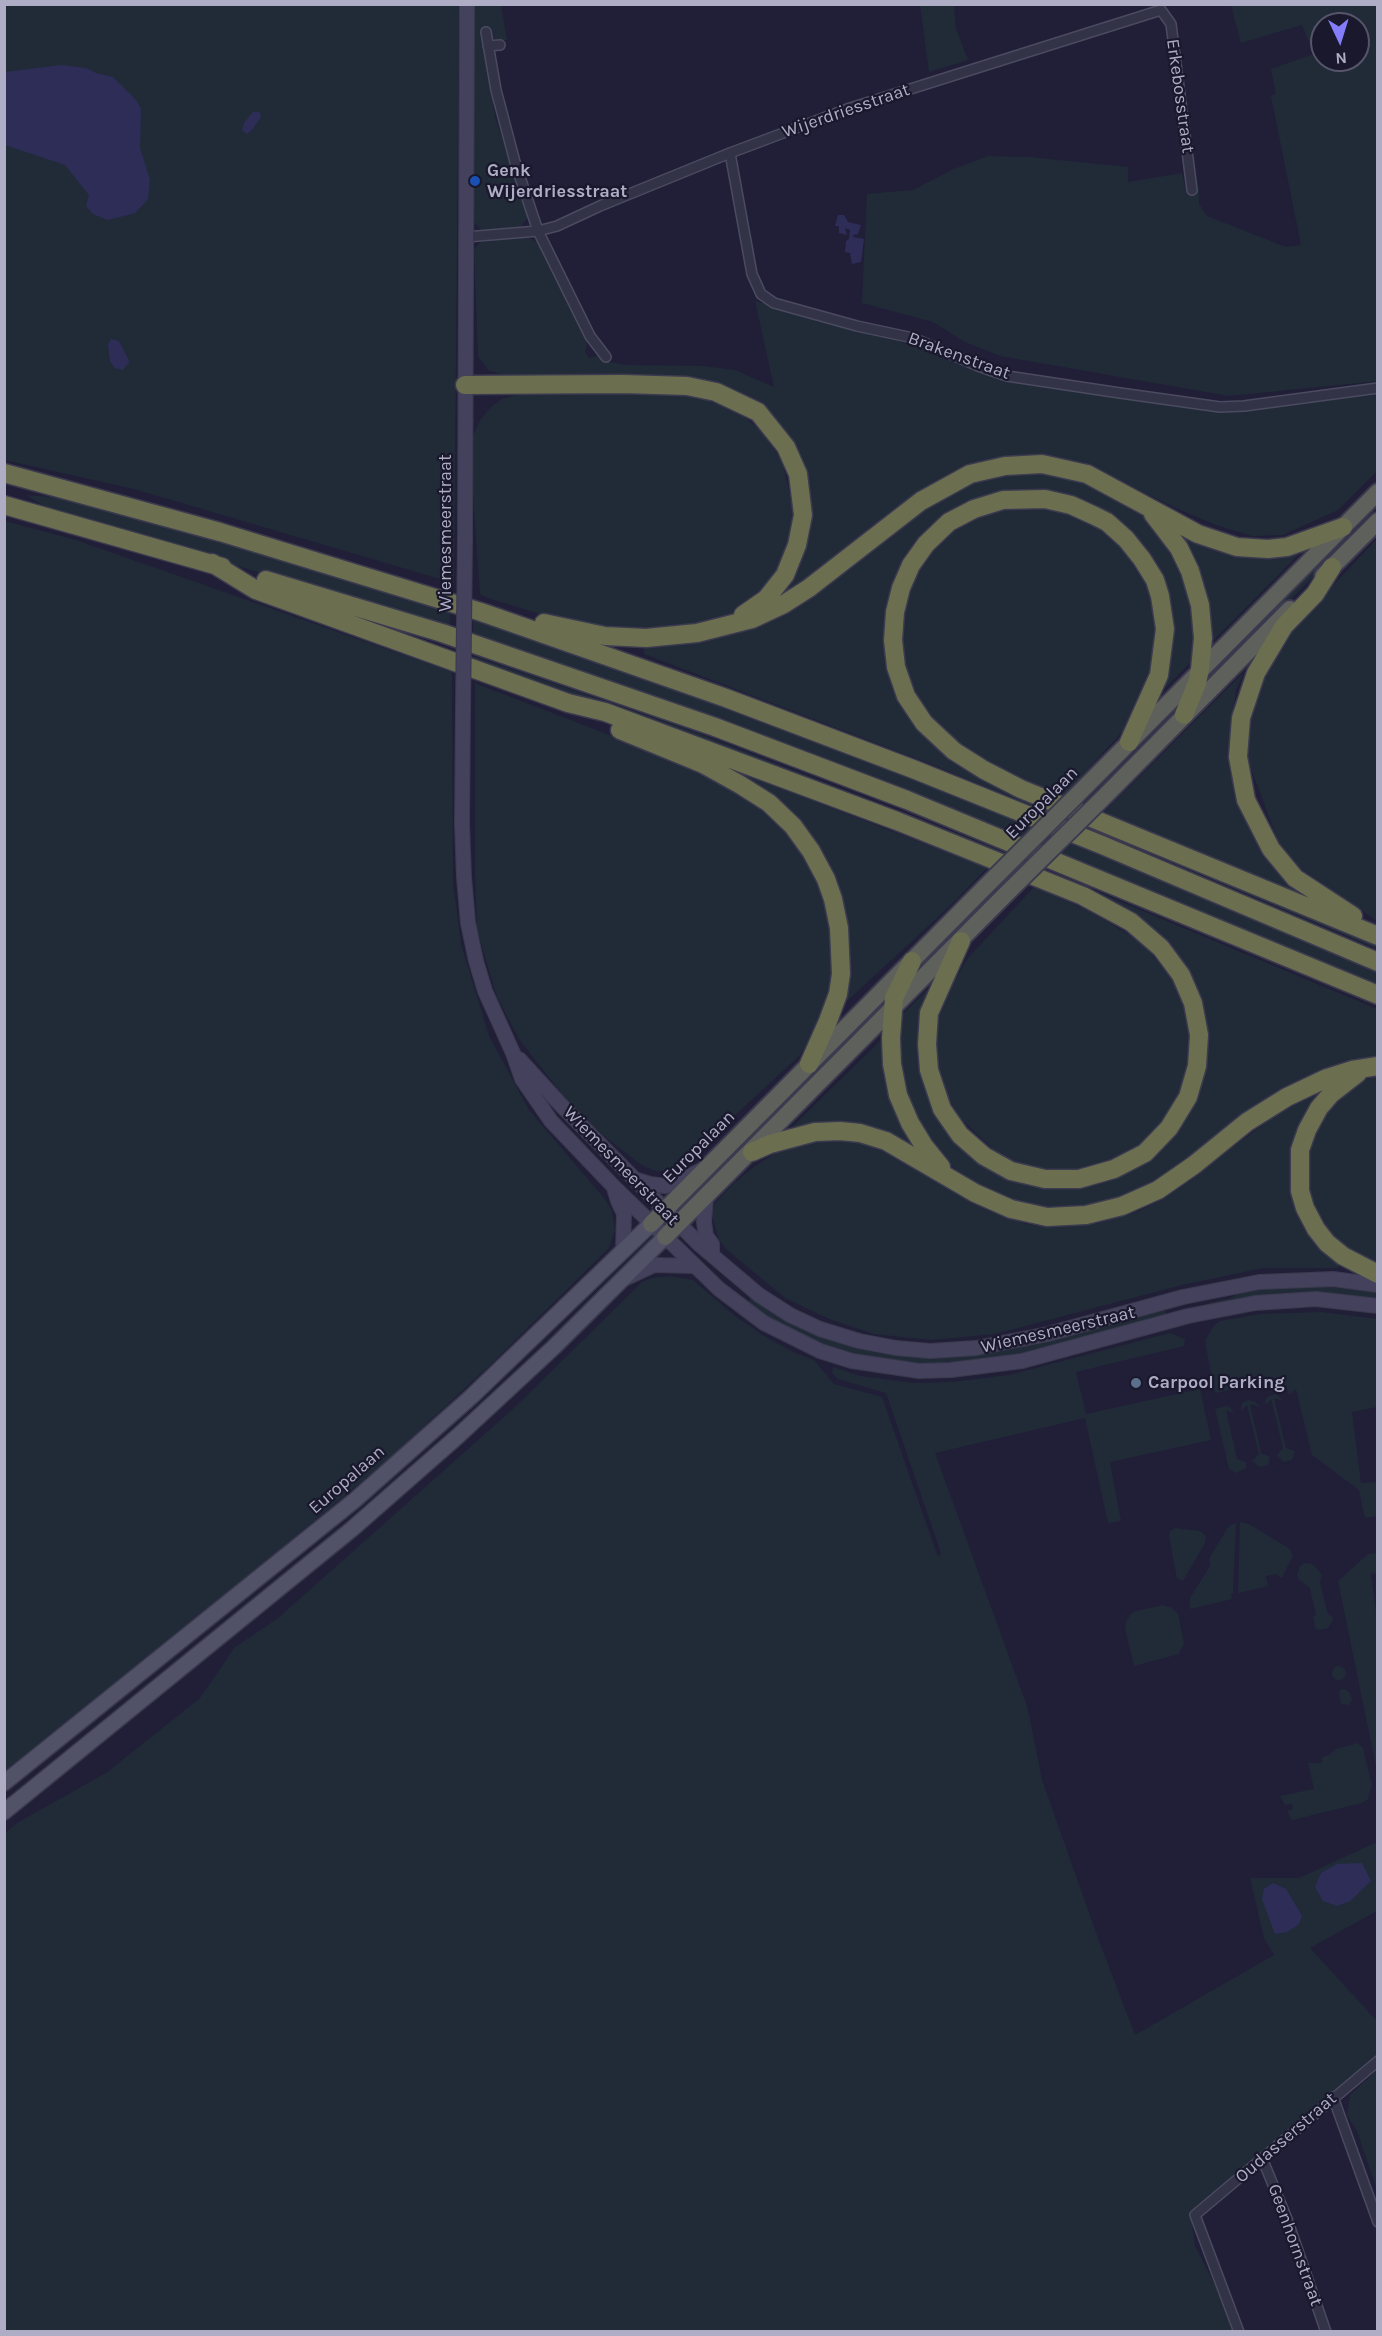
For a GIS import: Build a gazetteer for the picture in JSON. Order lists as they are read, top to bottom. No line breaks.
{"streets":{"highway":["Europalaan"],"main road":["Wiemesmeerstraat"],"street":["Erkebosstraat","Wijerdriesstraat","Brakenstraat","Oudasserstraat","Geenhornstraat"]},"crossings":[["Erkebosstraat","Wijerdriesstraat"],["Wijerdriesstraat","Brakenstraat"],["Wijerdriesstraat","Wiemesmeerstraat"],["Wiemesmeerstraat","Europalaan"],["Oudasserstraat","Geenhornstraat"]],"places":["Genk Wijerdriesstraat","Carpool Parking"],"north":"bottom"}
